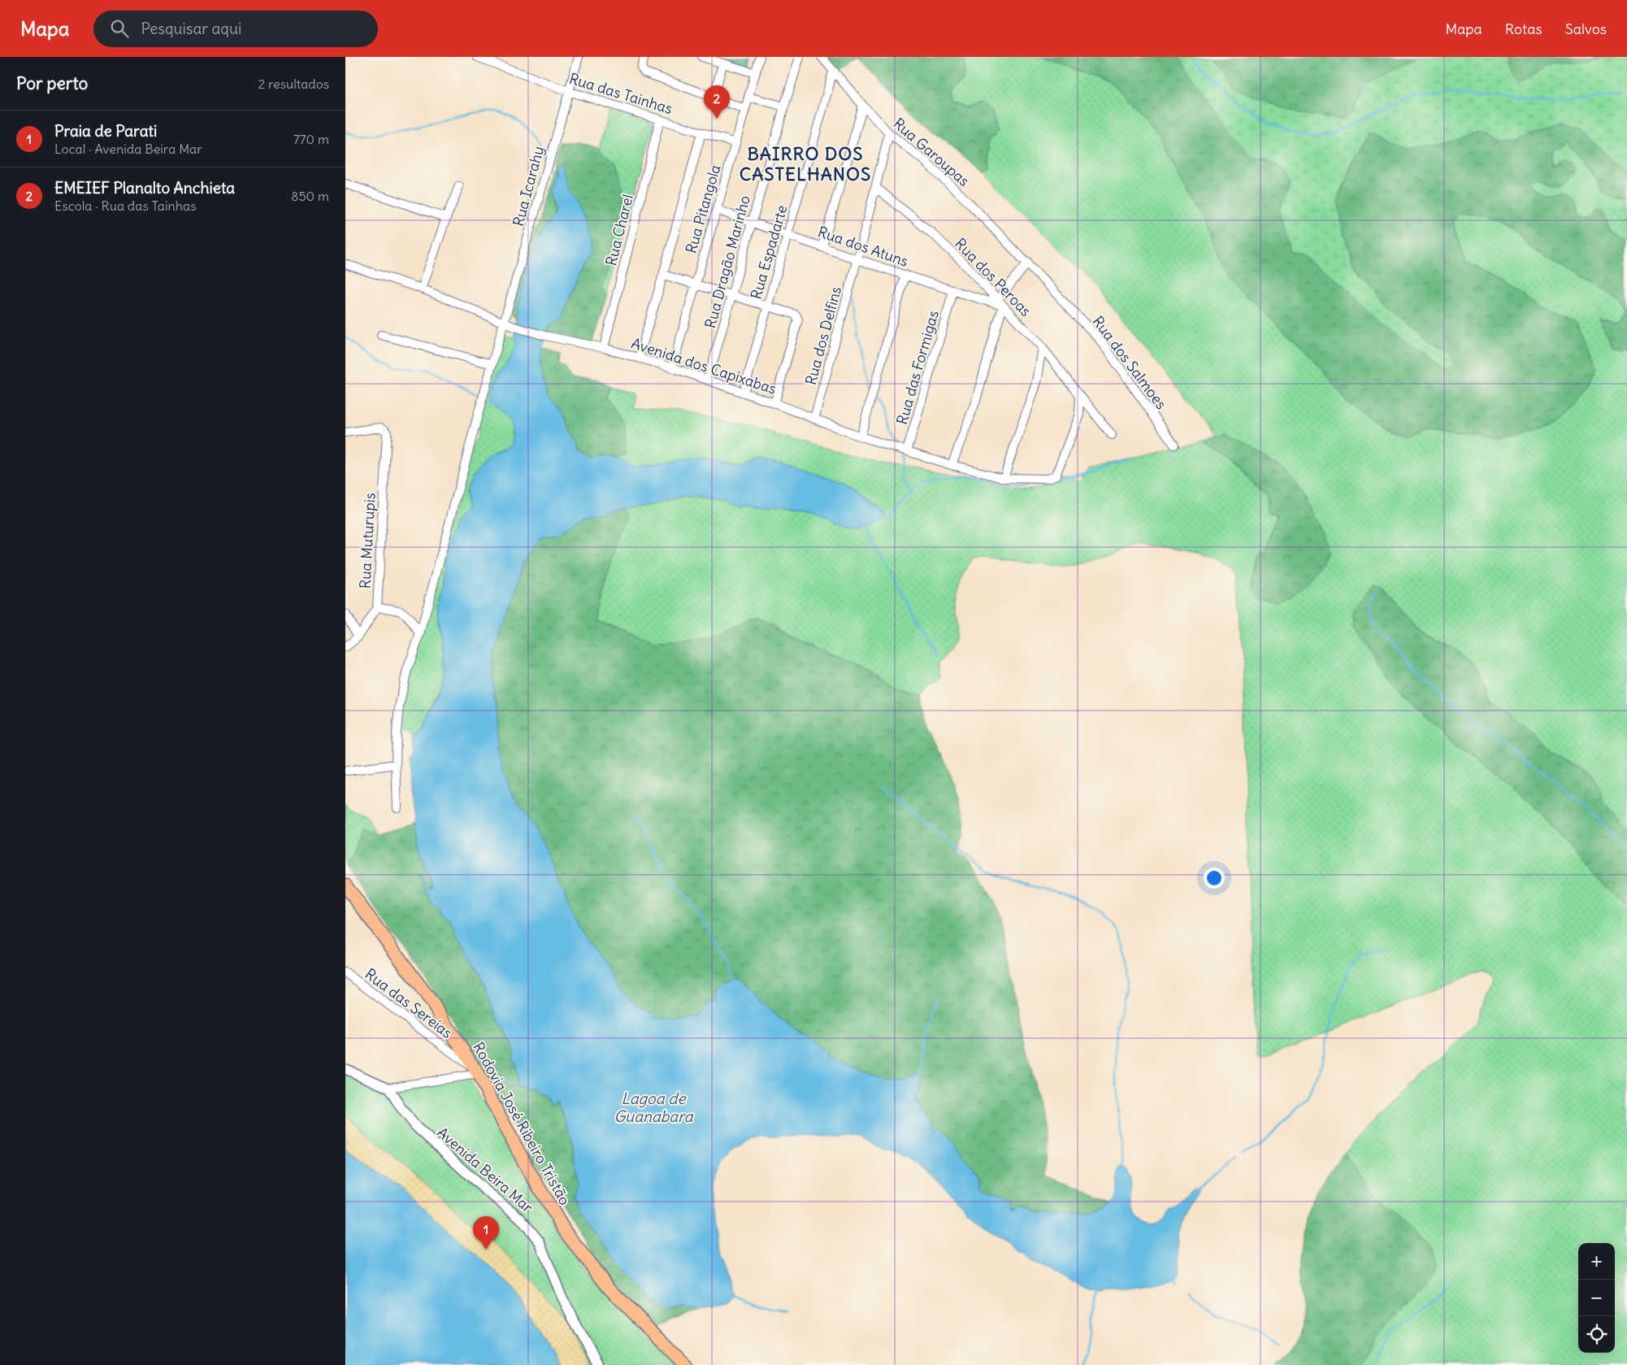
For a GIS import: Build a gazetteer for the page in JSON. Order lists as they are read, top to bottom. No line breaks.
{"streets":{"main road":["Rodovia José Ribeiro Tristão"],"street":["Rua das Tainhas","Rua Garoupas","Rua Icarahy","Rua Pitangola","Rua Charel","Rua dos Atuns","Rua Espadarte","Rua Dragão Marinho","Rua dos Peroas","Rua dos Delfins","Rua dos Salmoes","Avenida dos Capixabas","Rua das Formigas","Rua Muturupis","Rua das Sereias","Avenida Beira Mar"]},"crossings":[["Rua das Tainhas","Rua Icarahy"],["Rua das Tainhas","Rua Pitangola"],["Rua das Tainhas","Rua Charel"],["Rua Garoupas","Rua Espadarte"],["Rua Garoupas","Rua dos Delfins"],["Rua Garoupas","Rua dos Salmoes"],["Rua Icarahy","Avenida dos Capixabas"],["Rua Pitangola","Rua dos Atuns"],["Rua Pitangola","Avenida dos Capixabas"],["Rua Charel","Avenida dos Capixabas"],["Rua dos Atuns","Rua Espadarte"],["Rua dos Atuns","Rua Dragão Marinho"],["Rua dos Atuns","Rua dos Peroas"],["Rua dos Atuns","Rua dos Delfins"],["Rua dos Atuns","Rua das Formigas"],["Rua Espadarte","Avenida dos Capixabas"],["Rua Dragão Marinho","Avenida dos Capixabas"],["Rua dos Peroas","Rua dos Delfins"],["Rua dos Peroas","Avenida dos Capixabas"],["Rua dos Delfins","Avenida dos Capixabas"],["Avenida dos Capixabas","Rua das Formigas"],["Rua das Sereias","Rodovia José Ribeiro Tristão"]],"districts":["BAIRRO DOS CASTELHANOS"],"water":["Lagoa de Guanabara"],"page":{"header":"Mapa","search":"Pesquisar aqui","nav":["Mapa","Rotas","Salvos"],"heading":["Por perto","2 resultados"],"pins":["2","1"],"list":[{"mark":"1","name":"Praia de Parati","note":"Local · Avenida Beira Mar","value":"770 m"},{"mark":"2","name":"EMEIEF Planalto Anchieta","note":"Escola · Rua das Tainhas","value":"850 m"}],"map_buttons":["+","−"]}}
